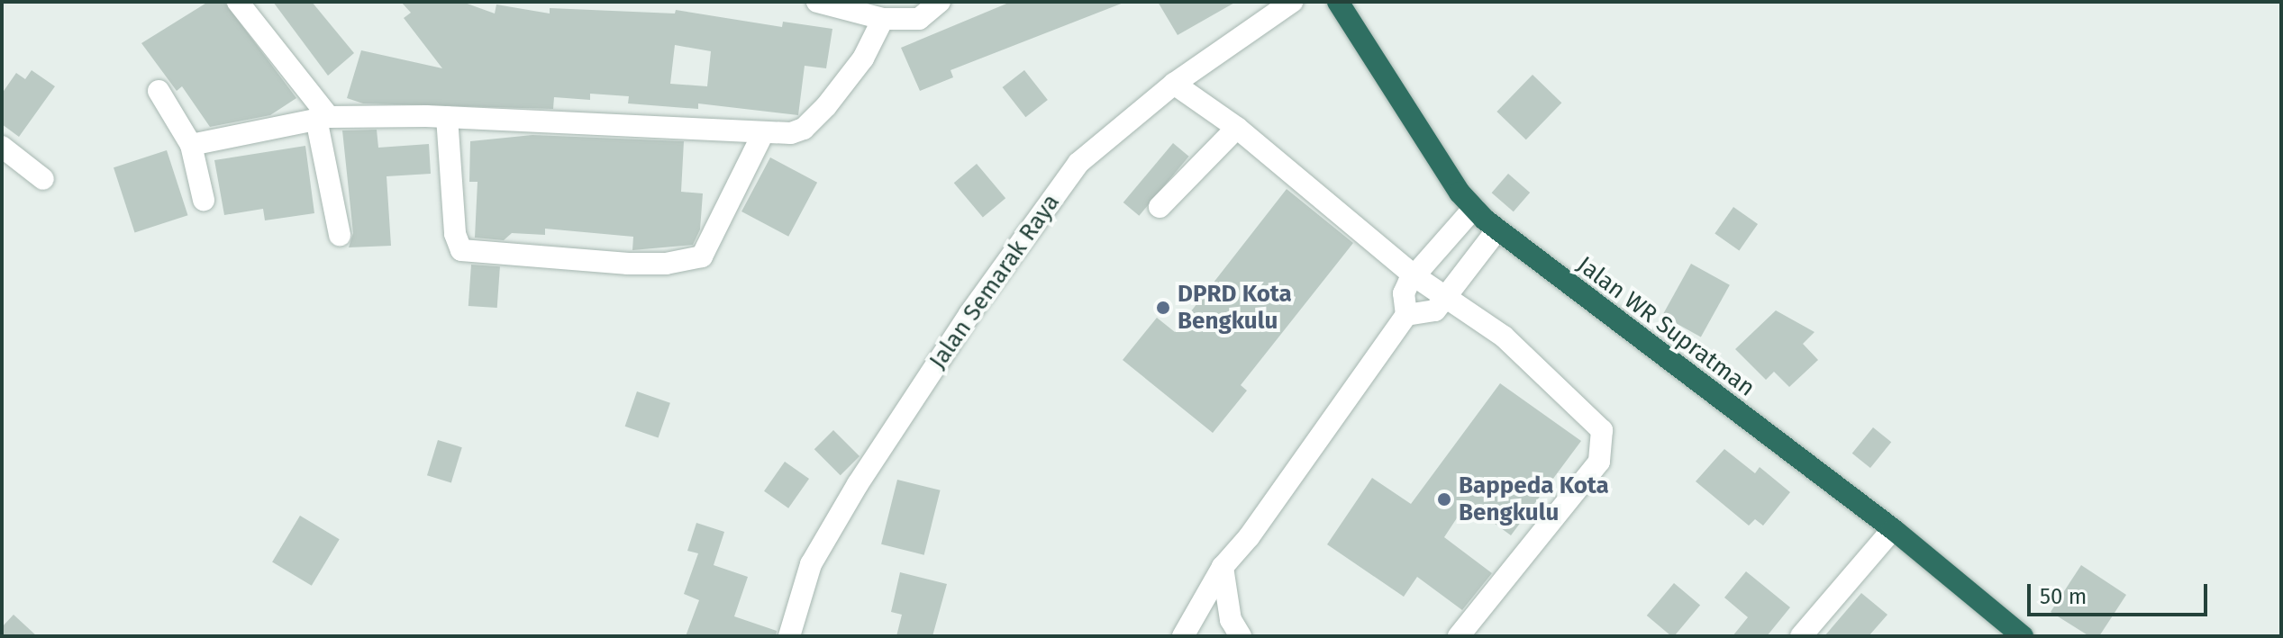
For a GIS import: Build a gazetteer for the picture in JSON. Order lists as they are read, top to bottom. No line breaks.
{"streets":{"highway":["Jalan WR Supratman"],"street":["Jalan Semarak Raya"]},"places":["DPRD Kota Bengkulu","Bappeda Kota Bengkulu"],"scale_bar":"50 m"}
